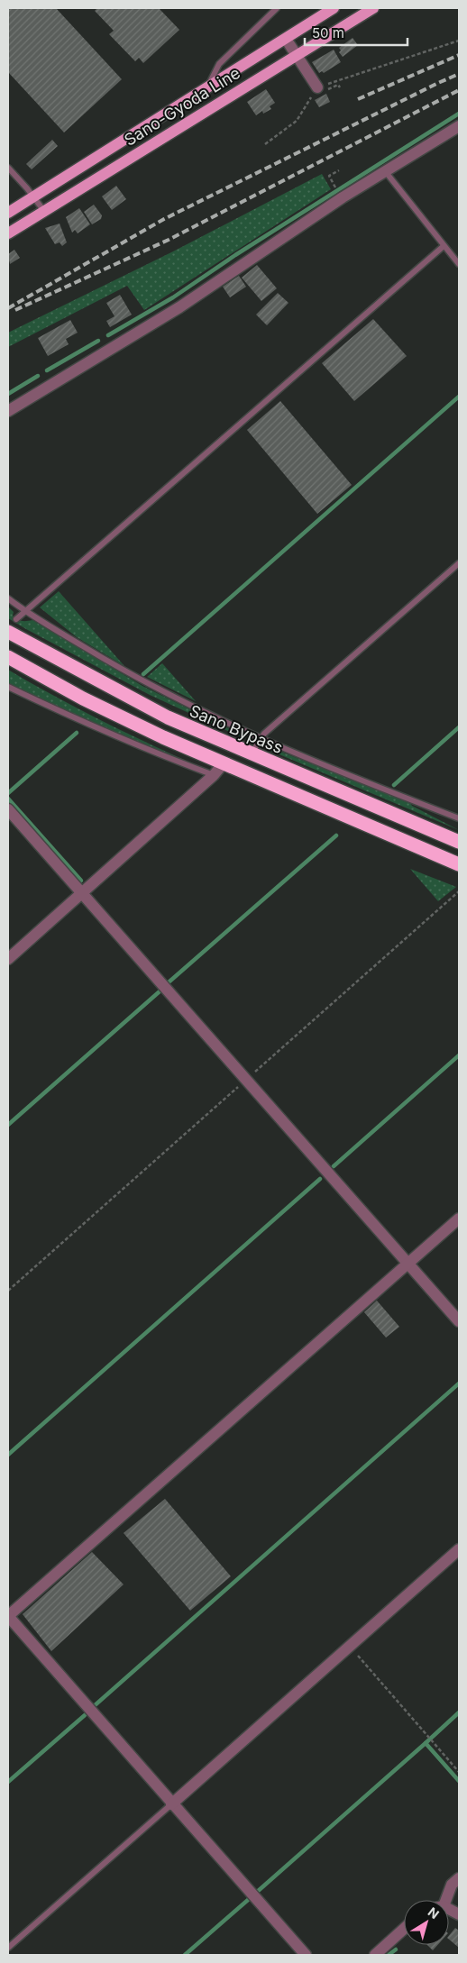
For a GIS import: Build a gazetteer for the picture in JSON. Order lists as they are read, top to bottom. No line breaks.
{"streets":{"highway":["Sano Bypass"],"main road":["Sano-Gyoda Line"]},"scale_bar":"50 m","north":"top right"}
